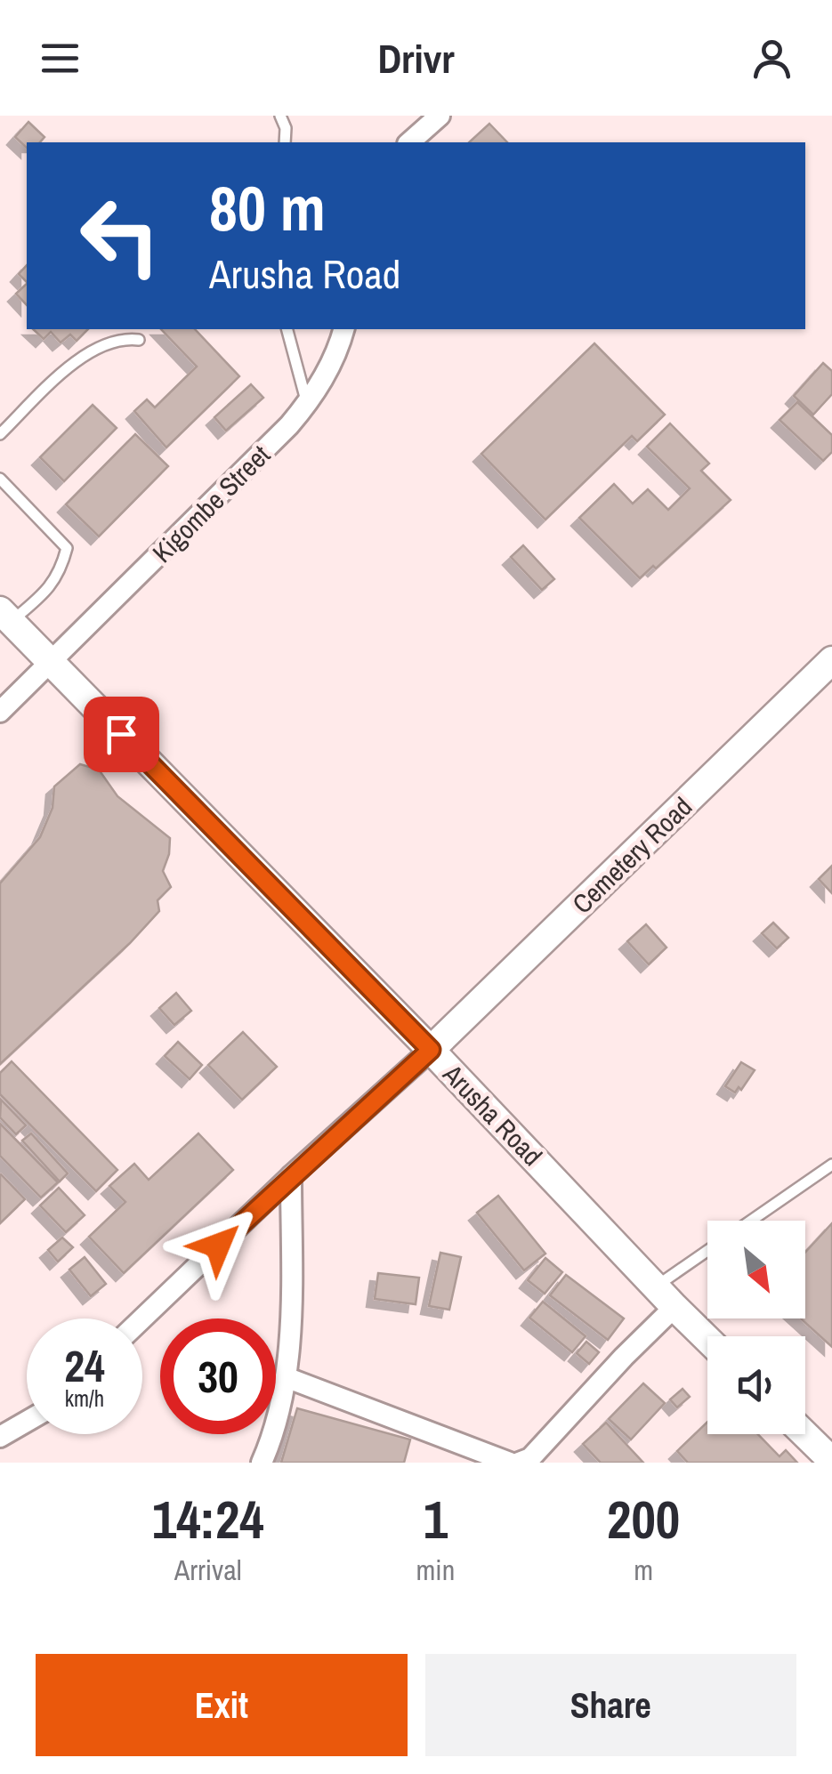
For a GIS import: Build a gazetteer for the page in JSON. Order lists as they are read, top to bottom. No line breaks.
{"streets":{"main road":["Cemetery Road","Arusha Road"],"street":["Kigombe Street"]},"crossings":[["Kigombe Street","Arusha Road"],["Cemetery Road","Arusha Road"]],"north":"bottom right","page":{"header":"Drivr","turn":["80 m","Arusha Road"],"speed":"24 km/h","limit":"30","eta":["14:24","Arrival","1","min","200","m"],"buttons":["Exit","Share"]}}
